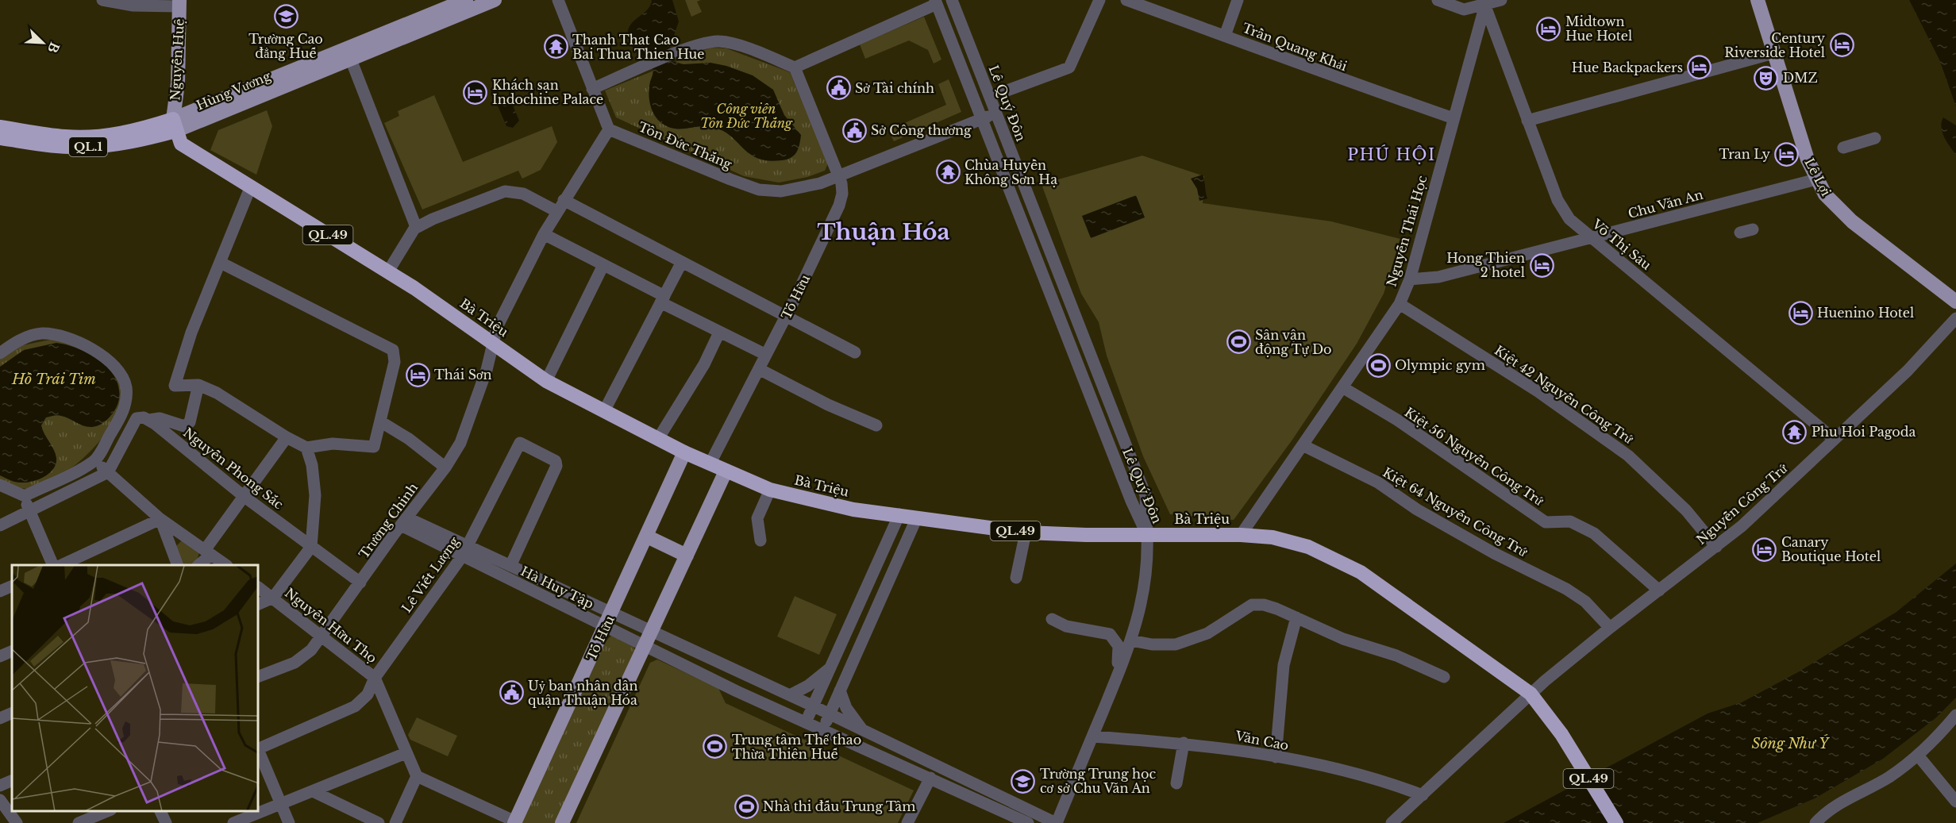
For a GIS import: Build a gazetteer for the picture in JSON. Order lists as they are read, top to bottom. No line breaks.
{"streets":{"highway":["Hùng Vương","QL.1","QL.49","Bà Triệu"],"main road":["Nguyễn Huệ","Lê Lợi","Tố Hữu"],"street":["Trần Quang Khải","Lê Quý Đôn","Tôn Đức Thắng","Chu Văn An","Nguyễn Thái Học","Võ Thị Sáu","Kiệt 42 Nguyễn Công Trứ","Kiệt 56 Nguyễn Công Trứ","Nguyễn Phong Sắc","Nguyễn Công Trứ","Kiệt 64 Nguyễn Công Trứ","Trường Chinh","Lê Viết Lượng","Hà Huy Tập","Nguyễn Hữu Thọ","Văn Cao"]},"crossings":[["Trần Quang Khải","Nguyễn Thái Học"],["Nguyễn Huệ","Hùng Vương"],["Nguyễn Huệ","Bà Triệu"],["Hùng Vương","Bà Triệu"],["Lê Quý Đôn","Tôn Đức Thắng"],["Lê Quý Đôn","Bà Triệu"],["Tôn Đức Thắng","Tố Hữu"],["Lê Lợi","Chu Văn An"],["Chu Văn An","Nguyễn Thái Học"],["Chu Văn An","Võ Thị Sáu"],["Nguyễn Thái Học","Võ Thị Sáu"],["Nguyễn Thái Học","Bà Triệu"],["Nguyễn Thái Học","Kiệt 42 Nguyễn Công Trứ"],["Nguyễn Thái Học","Kiệt 56 Nguyễn Công Trứ"],["Nguyễn Thái Học","Kiệt 64 Nguyễn Công Trứ"],["QL.49","Bà Triệu"],["QL.49","Nguyễn Công Trứ"],["Võ Thị Sáu","Nguyễn Công Trứ"],["Tố Hữu","Bà Triệu"],["Tố Hữu","Hà Huy Tập"],["Bà Triệu","Nguyễn Công Trứ"],["Bà Triệu","Trường Chinh"],["Kiệt 42 Nguyễn Công Trứ","Nguyễn Công Trứ"],["Kiệt 56 Nguyễn Công Trứ","Nguyễn Công Trứ"],["Nguyễn Phong Sắc","Trường Chinh"],["Nguyễn Công Trứ","Kiệt 64 Nguyễn Công Trứ"],["Nguyễn Công Trứ","Văn Cao"],["Trường Chinh","Hà Huy Tập"],["Trường Chinh","Nguyễn Hữu Thọ"],["Lê Viết Lượng","Hà Huy Tập"],["Lê Viết Lượng","Nguyễn Hữu Thọ"]],"districts":["PHÚ HỘI","Thuận Hóa"],"water":["Hồ Trái Tim","Sông Như Ý"],"parks":["Công viên Tôn Đức Thắng"],"places":{"school or university":["Trường Cao đẳng Huế","Trường Trung học cơ sở Chu Văn An"],"hotel":["Midtown Hue Hotel","Century Riverside Hotel","Hue Backpackers","Khách sạn Indochine Palace","Tran Ly","Hong Thien 2 hotel","Huenino Hotel","Thái Sơn","Canary Boutique Hotel"],"temple":["Thanh That Cao Bai Thua Thien Hue","Chùa Huyền Không Sơn Hạ","Phu Hoi Pagoda"],"theatre":["DMZ"],"public building":["Sở Tài chính","Sở Công thương","Uỷ ban nhân dân quận Thuận Hóa"],"sports":["Sân vận động Tự Do","Olympic gym","Trung tâm Thể thao Thừa Thiên Huế","Nhà thi đấu Trung Tâm"]},"north":"bottom right"}
